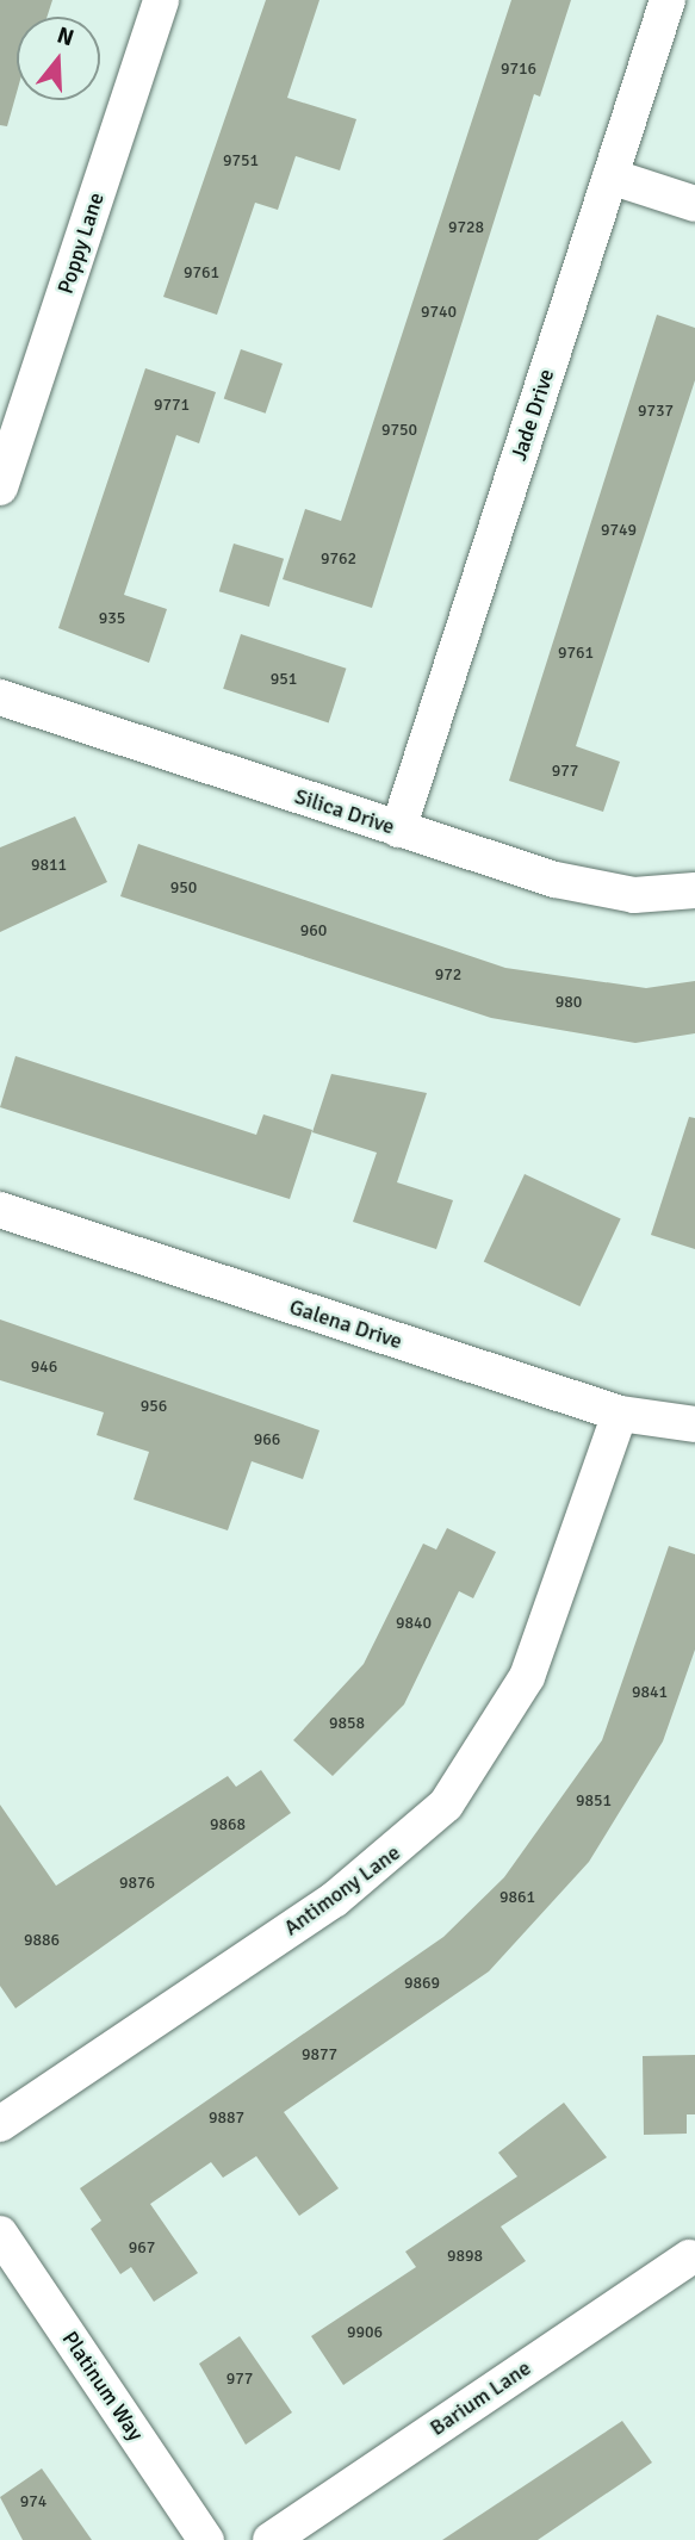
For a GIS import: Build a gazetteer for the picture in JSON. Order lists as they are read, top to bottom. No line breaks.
{"streets":{"street":["Poppy Lane","Jade Drive","Silica Drive","Galena Drive","Antimony Lane","Platinum Way","Barium Lane"]},"crossings":[["Jade Drive","Silica Drive"],["Galena Drive","Antimony Lane"]],"house_numbers":["9716","9751","9728","9761","9740","9771","9737","9750","9749","9762","935","9761","951","977","9811","950","960","972","980","946","956","966","9840","9841","9858","9851","9868","9876","9861","9886","9869","9877","9887","967","9898","9906","977","974"],"north":"top"}
